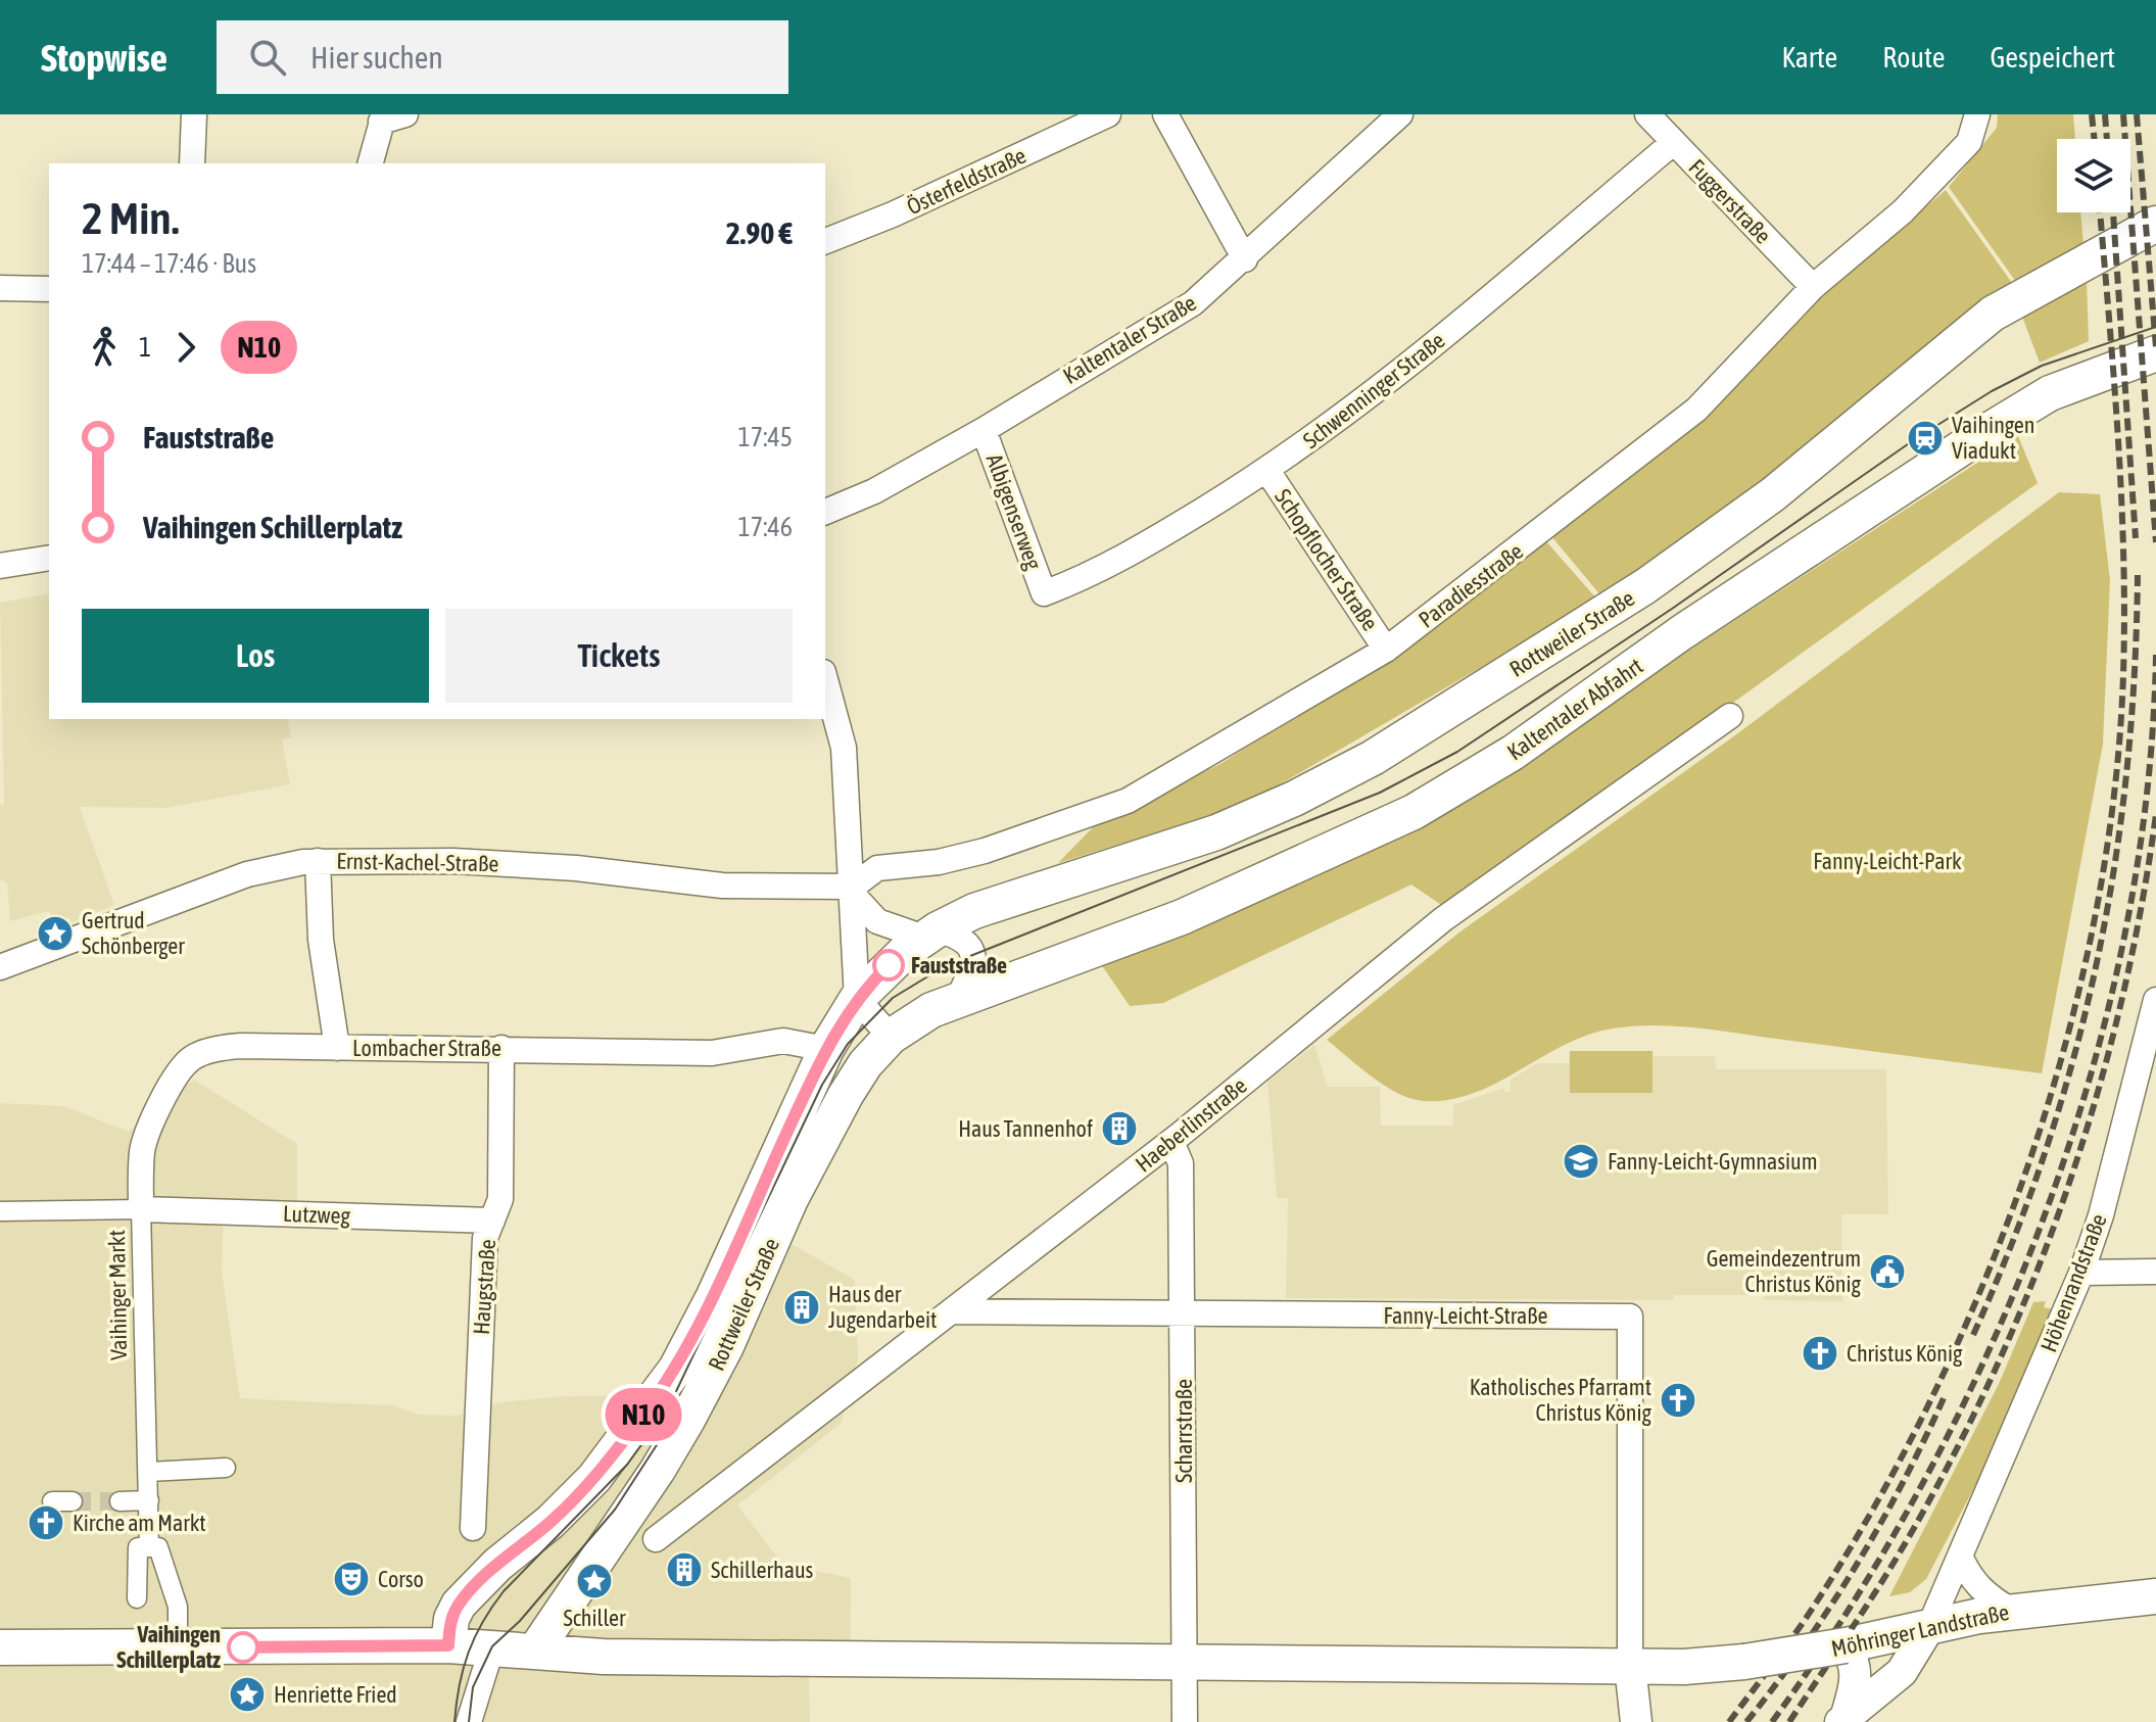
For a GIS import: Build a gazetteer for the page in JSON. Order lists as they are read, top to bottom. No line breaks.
{"streets":{"main road":["Rottweiler Straße","Kaltentaler Abfahrt","Möhringer Landstraße"],"street":["Österfeldstraße","Fuggerstraße","Kaltentaler Straße","Schwenninger Straße","Albigenserweg","Schopflocher Straße","Paradiesstraße","Ernst-Kachel-Straße","Lombacher Straße","Haeberlinstraße","Lutzweg","Höhenrandstraße","Haugstraße","Vaihinger Markt","Fanny-Leicht-Straße","Scharrstraße"]},"crossings":[["Fuggerstraße","Schwenninger Straße"],["Fuggerstraße","Paradiesstraße"],["Kaltentaler Straße","Albigenserweg"],["Schwenninger Straße","Albigenserweg"],["Schwenninger Straße","Schopflocher Straße"],["Schopflocher Straße","Paradiesstraße"],["Paradiesstraße","Ernst-Kachel-Straße"],["Rottweiler Straße","Kaltentaler Abfahrt"],["Rottweiler Straße","Lombacher Straße"],["Rottweiler Straße","Möhringer Landstraße"],["Lombacher Straße","Lutzweg"],["Lombacher Straße","Haugstraße"],["Lombacher Straße","Vaihinger Markt"],["Haeberlinstraße","Fanny-Leicht-Straße"],["Haeberlinstraße","Scharrstraße"],["Lutzweg","Haugstraße"],["Lutzweg","Vaihinger Markt"],["Höhenrandstraße","Möhringer Landstraße"],["Fanny-Leicht-Straße","Scharrstraße"],["Fanny-Leicht-Straße","Möhringer Landstraße"],["Scharrstraße","Möhringer Landstraße"]],"parks":["Fanny-Leicht-Park"],"places":{"station":["Vaihingen Viadukt"],"place":["Gertrud Schönberger","Schiller","Henriette Fried"],"other":["Fauststraße","Vaihingen Schillerplatz"],"building":["Haus Tannenhof","Haus der Jugendarbeit","Schillerhaus"],"school or university":["Fanny-Leicht-Gymnasium"],"public building":["Gemeindezentrum Christus König"],"church":["Christus König","Katholisches Pfarramt Christus König","Kirche am Markt"],"theatre":["Corso"]},"lines":["bus line N10"],"page":{"header":"Stopwise","search":"Hier suchen","nav":["Karte","Route","Gespeichert"],"on_map":"N10","heading":["2 Min.","17:44 – 17:46 · Bus","2.90 €"],"legs":["1","N10"],"list":[{"name":"Fauststraße","value":"17:45"},{"name":"Vaihingen Schillerplatz","value":"17:46"}],"buttons":["Los","Tickets"]}}
